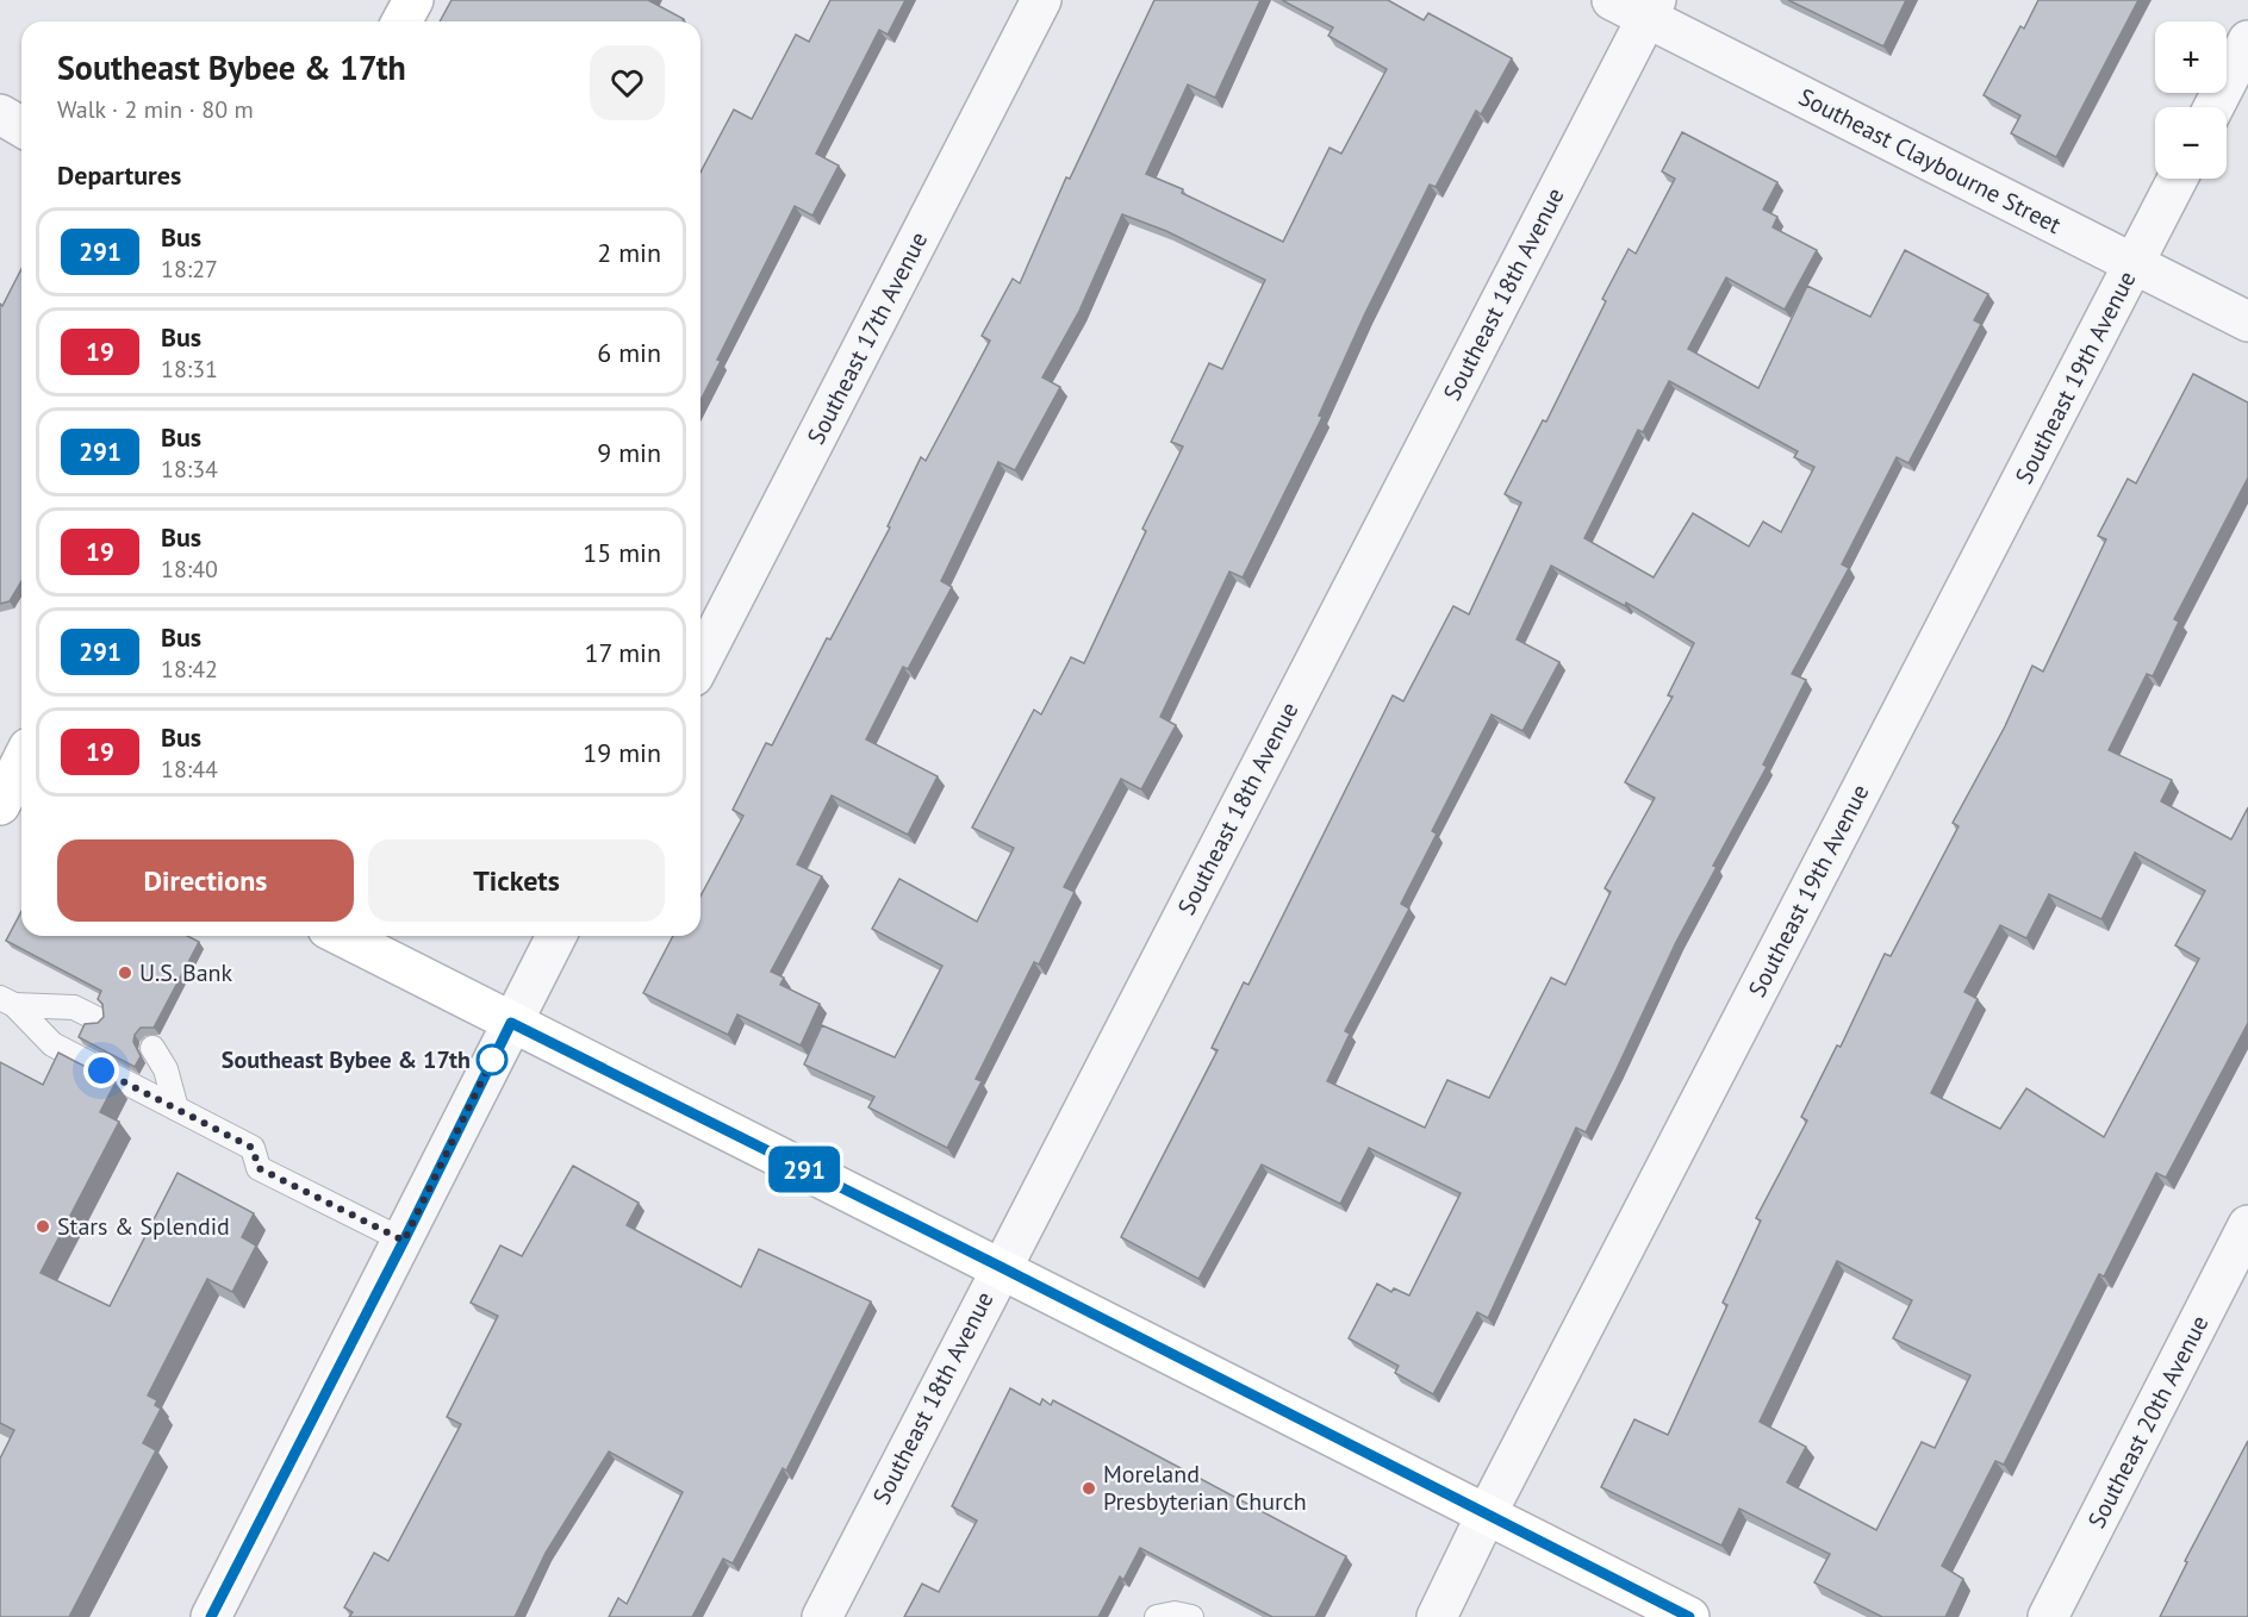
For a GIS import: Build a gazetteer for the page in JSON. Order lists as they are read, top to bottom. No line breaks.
{"streets":{"street":["Southeast Claybourne Street","Southeast 18th Avenue","Southeast 17th Avenue","Southeast 19th Avenue","Southeast 20th Avenue"]},"crossings":[["Southeast Claybourne Street","Southeast 18th Avenue"],["Southeast Claybourne Street","Southeast 19th Avenue"]],"places":["U.S. Bank","Southeast Bybee & 17th","Stars & Splendid","Moreland Presbyterian Church"],"lines":["bus line 291"],"page":{"on_map":"291","map_buttons":["+","−"],"heading":[["Southeast Bybee & 17th","Walk · 2 min · 80 m"],"Departures"],"list":[{"mark":"291","name":"Bus","note":"18:27","value":"2 min"},{"mark":"19","name":"Bus","note":"18:31","value":"6 min"},{"mark":"291","name":"Bus","note":"18:34","value":"9 min"},{"mark":"19","name":"Bus","note":"18:40","value":"15 min"},{"mark":"291","name":"Bus","note":"18:42","value":"17 min"},{"mark":"19","name":"Bus","note":"18:44","value":"19 min"}],"buttons":["Directions","Tickets"]}}
